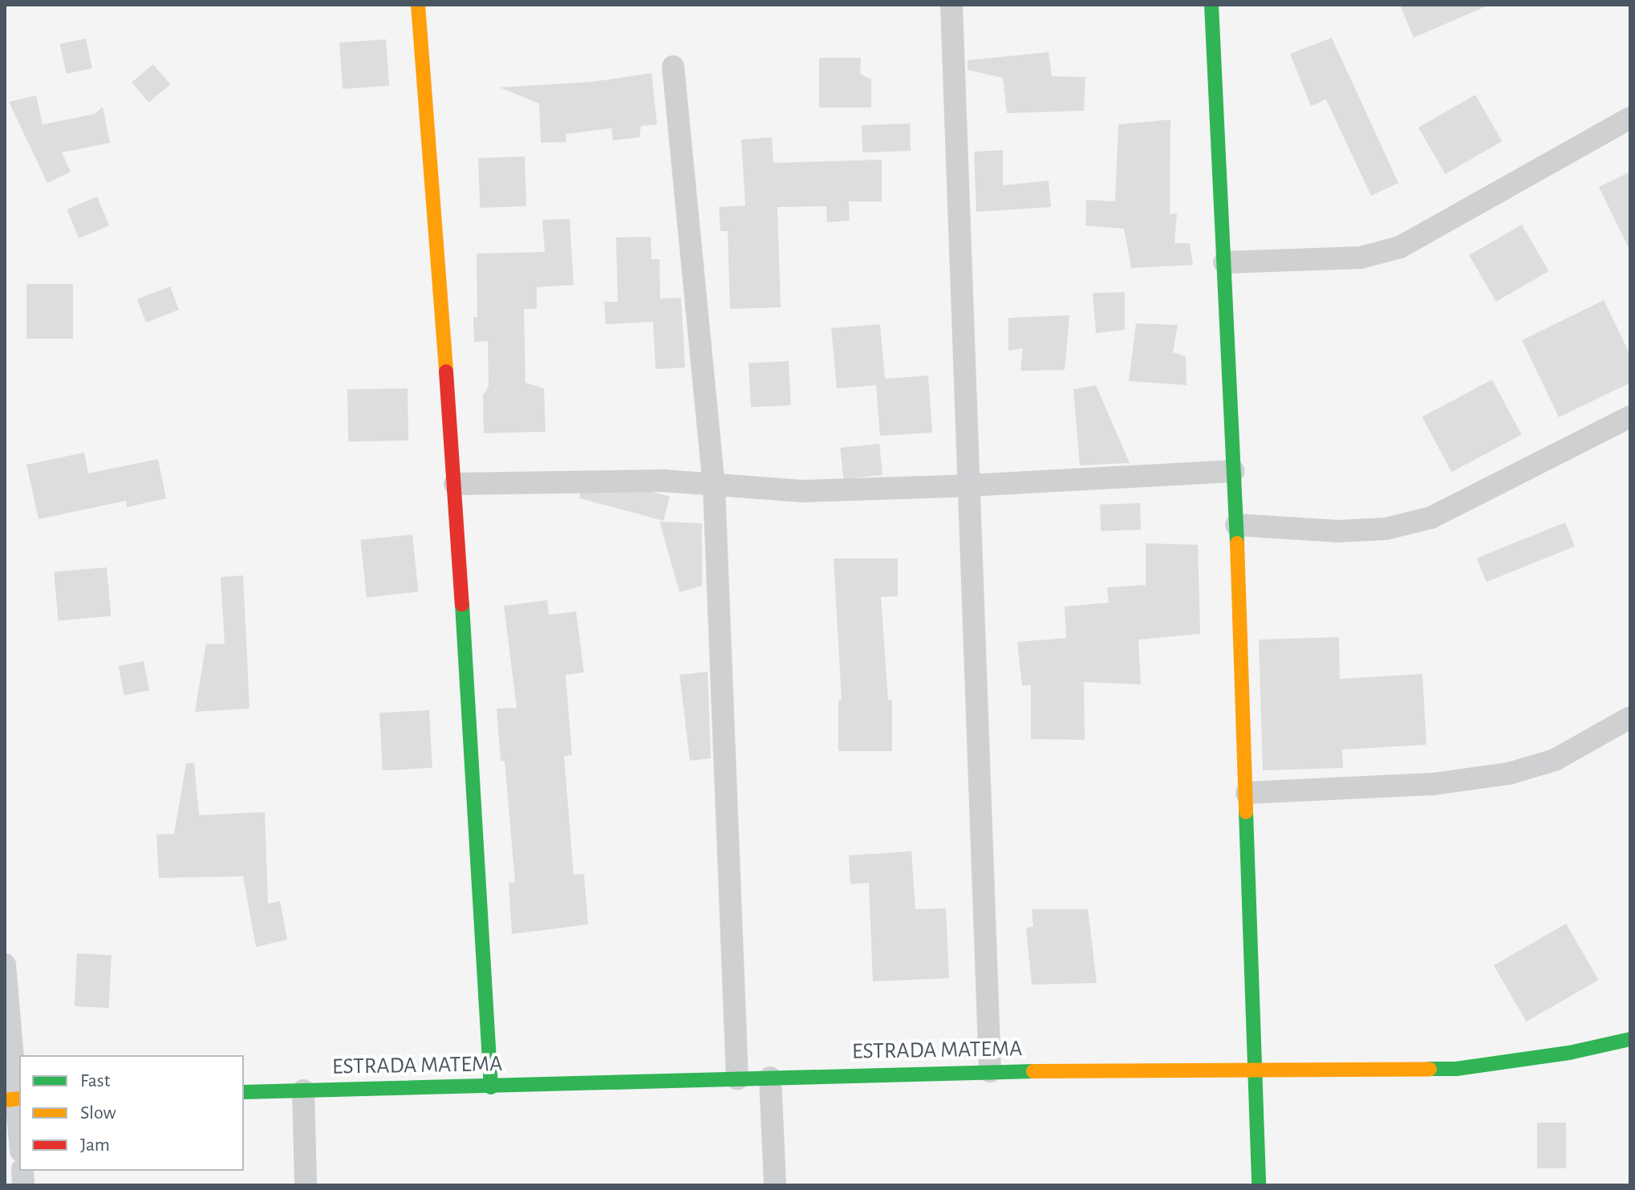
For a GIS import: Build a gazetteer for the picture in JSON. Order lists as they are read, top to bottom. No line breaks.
{"streets":{"street":["ESTRADA MATEMA"]},"legend":["Fast","Slow","Jam"]}
